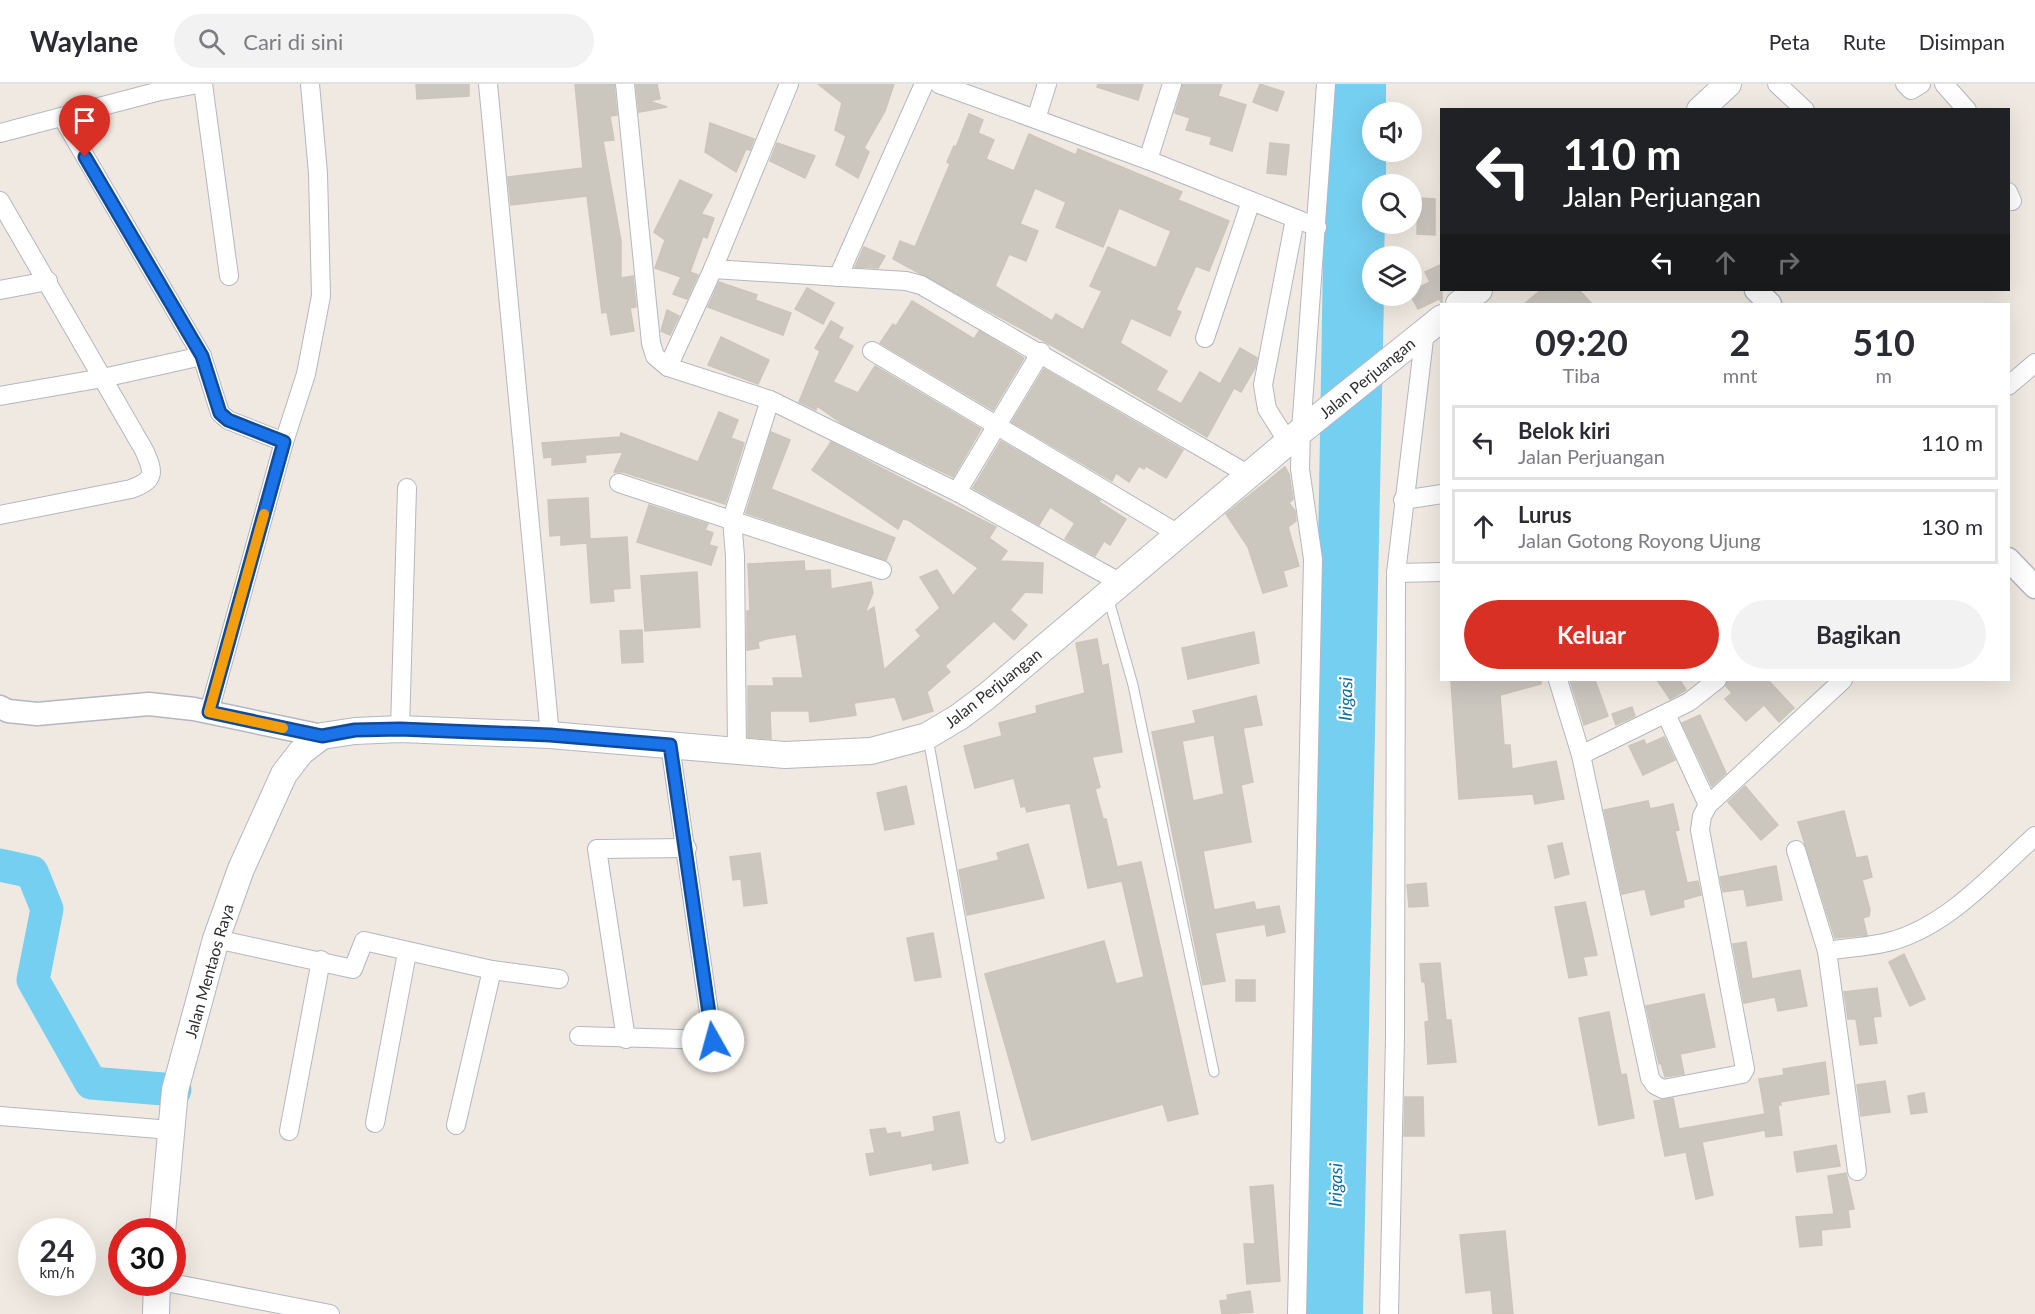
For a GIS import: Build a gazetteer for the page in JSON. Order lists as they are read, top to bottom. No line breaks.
{"streets":{"main road":["Jalan Perjuangan","Jalan Mentaos Raya"]},"crossings":[["Jalan Perjuangan","Jalan Mentaos Raya"]],"water":["Irigasi"],"page":{"header":"Waylane","search":"Cari di sini","nav":["Peta","Rute","Disimpan"],"turn":["110 m","Jalan Perjuangan"],"eta":["09:20","Tiba","2","mnt","510","m"],"list":[{"name":"Belok kiri","note":"Jalan Perjuangan","value":"110 m"},{"name":"Lurus","note":"Jalan Gotong Royong Ujung","value":"130 m"}],"buttons":["Keluar","Bagikan"],"speed":"24 km/h","limit":"30"}}
